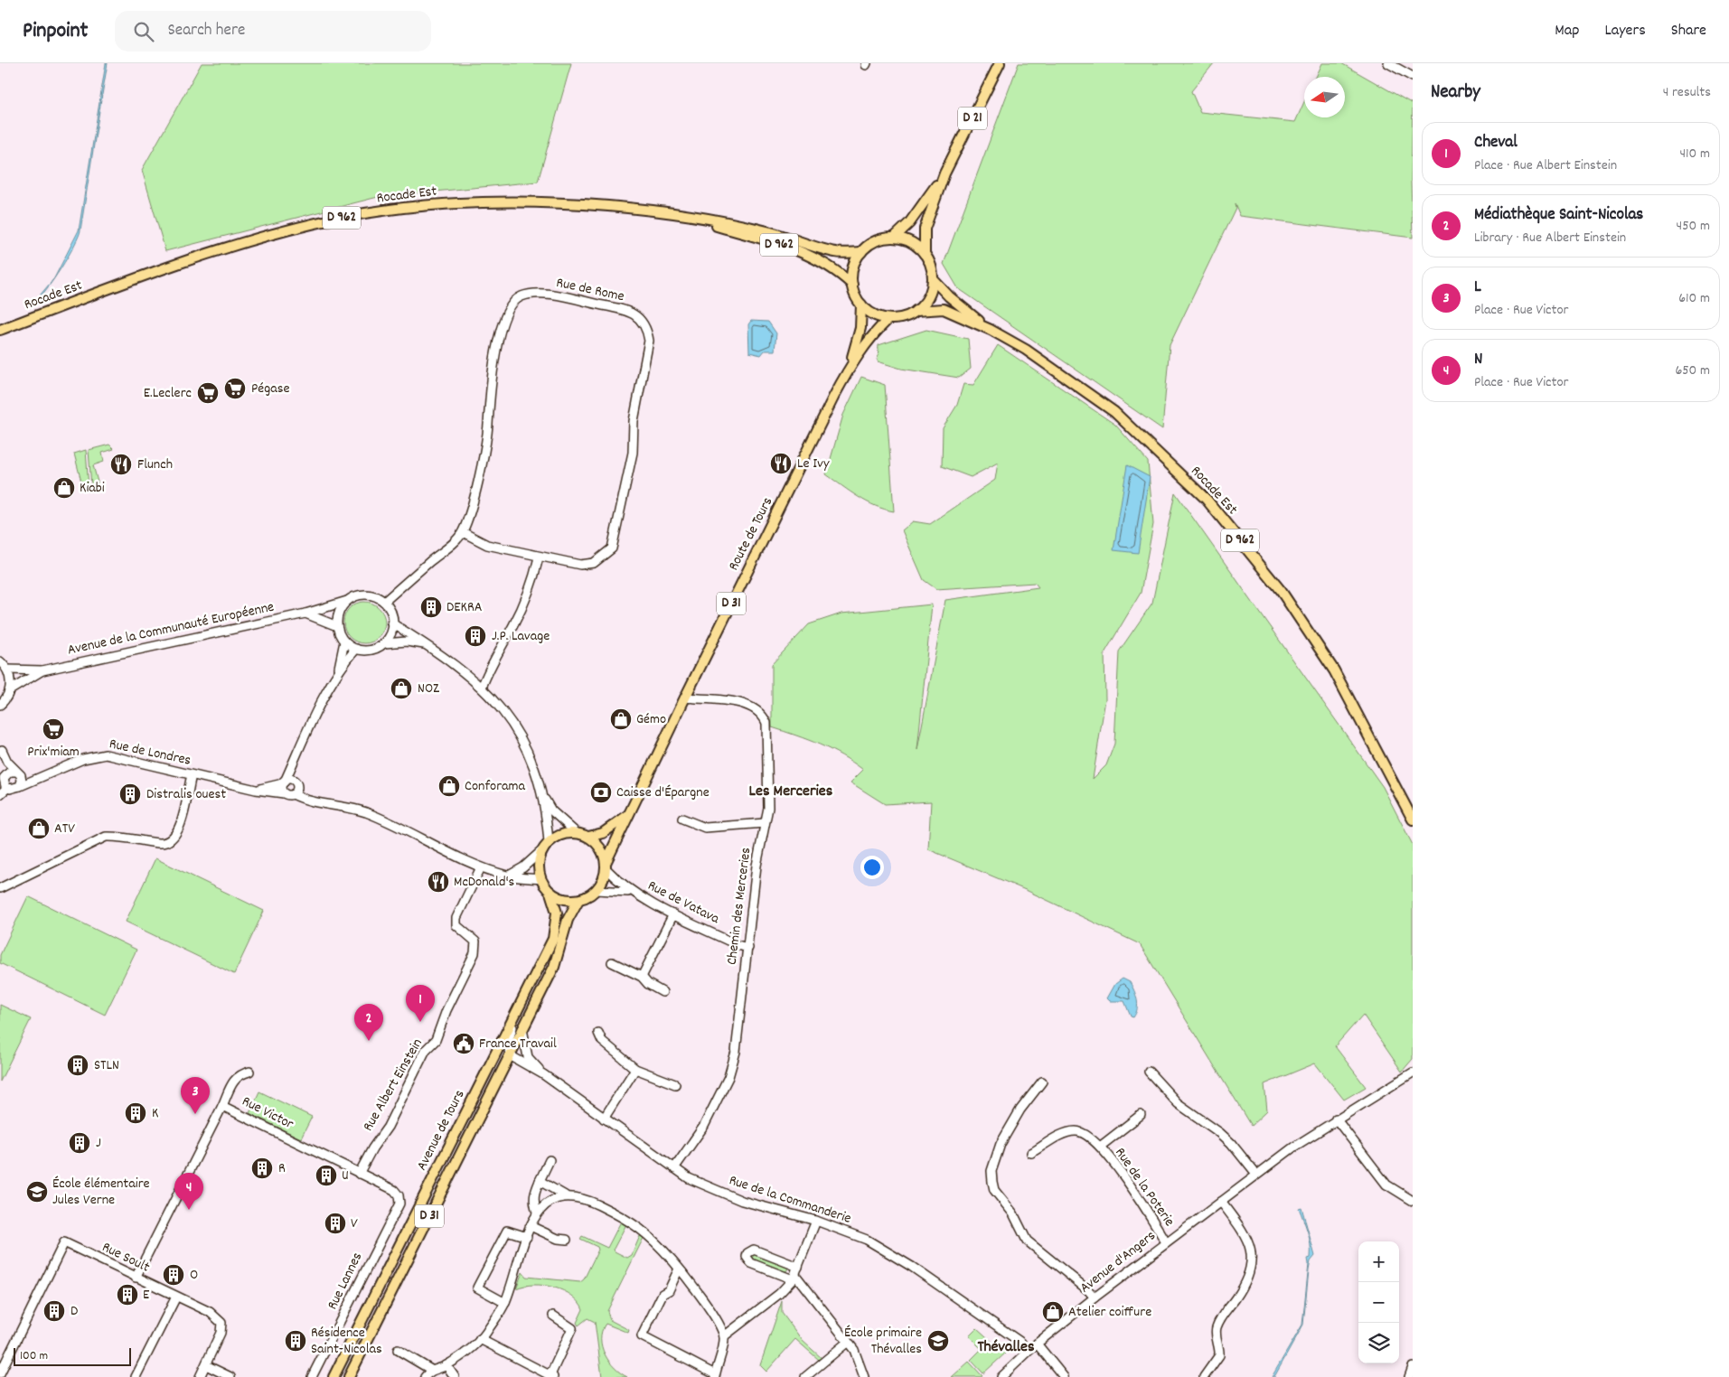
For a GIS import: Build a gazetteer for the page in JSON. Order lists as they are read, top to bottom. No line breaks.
{"streets":{"main road":["D 21","Rocade Est","D 962","Route de Tours","D 31","Avenue de Tours"],"street":["Rue de Rome","Avenue de la Communauté Européenne","Rue de Londres","Rue de Vatava","Chemin des Merceries","Rue Albert Einstein","Rue Victor","Rue de la Poterie","Rue de la Commanderie","Rue Soult","Avenue d'Angers","Rue Lannes"]},"crossings":[["D 21","Rocade Est"],["D 21","Route de Tours"],["Rocade Est","Route de Tours"],["Route de Tours","Rue de Vatava"],["Route de Tours","Chemin des Merceries"],["Route de Tours","Avenue de Tours"],["Rue de Vatava","Chemin des Merceries"],["Rue de Vatava","Avenue de Tours"],["Chemin des Merceries","Rue de la Commanderie"],["Rue Albert Einstein","Rue Victor"],["Rue Victor","Rue Soult"],["Rue Victor","Rue Lannes"],["Avenue de Tours","Rue de la Commanderie"],["Rue de la Poterie","Avenue d'Angers"],["Rue de la Commanderie","Avenue d'Angers"]],"districts":["Les Merceries","Thévalles"],"places":{"supermarket":["Pégase","E.Leclerc","Prix'miam"],"restaurant":["Le Ivy","Flunch","McDonald's"],"shop":["Kiabi","NOZ","Gémo","Conforama","ATV","Atelier coiffure"],"building":["DEKRA","J.P. Lavage","Distralis ouest","STLN","K","J","R","U","V","O","E","D","Résidence Saint-Nicolas"],"bank":["Caisse d'Épargne"],"public building":["France Travail"],"school or university":["École élémentaire Jules Verne","École primaire Thévalles"]},"scale_bar":"100 m","north":"left","page":{"header":"Pinpoint","search":"Search here","nav":["Map","Layers","Share"],"heading":["Nearby","4 results"],"list":[{"mark":"1","name":"Cheval","note":"Place · Rue Albert Einstein","value":"410 m"},{"mark":"2","name":"Médiathèque Saint-Nicolas","note":"Library · Rue Albert Einstein","value":"450 m"},{"mark":"3","name":"L","note":"Place · Rue Victor","value":"610 m"},{"mark":"4","name":"N","note":"Place · Rue Victor","value":"650 m"}],"pins":["1","2","3","4"],"map_buttons":["+","−"],"scale":"100 m"}}
